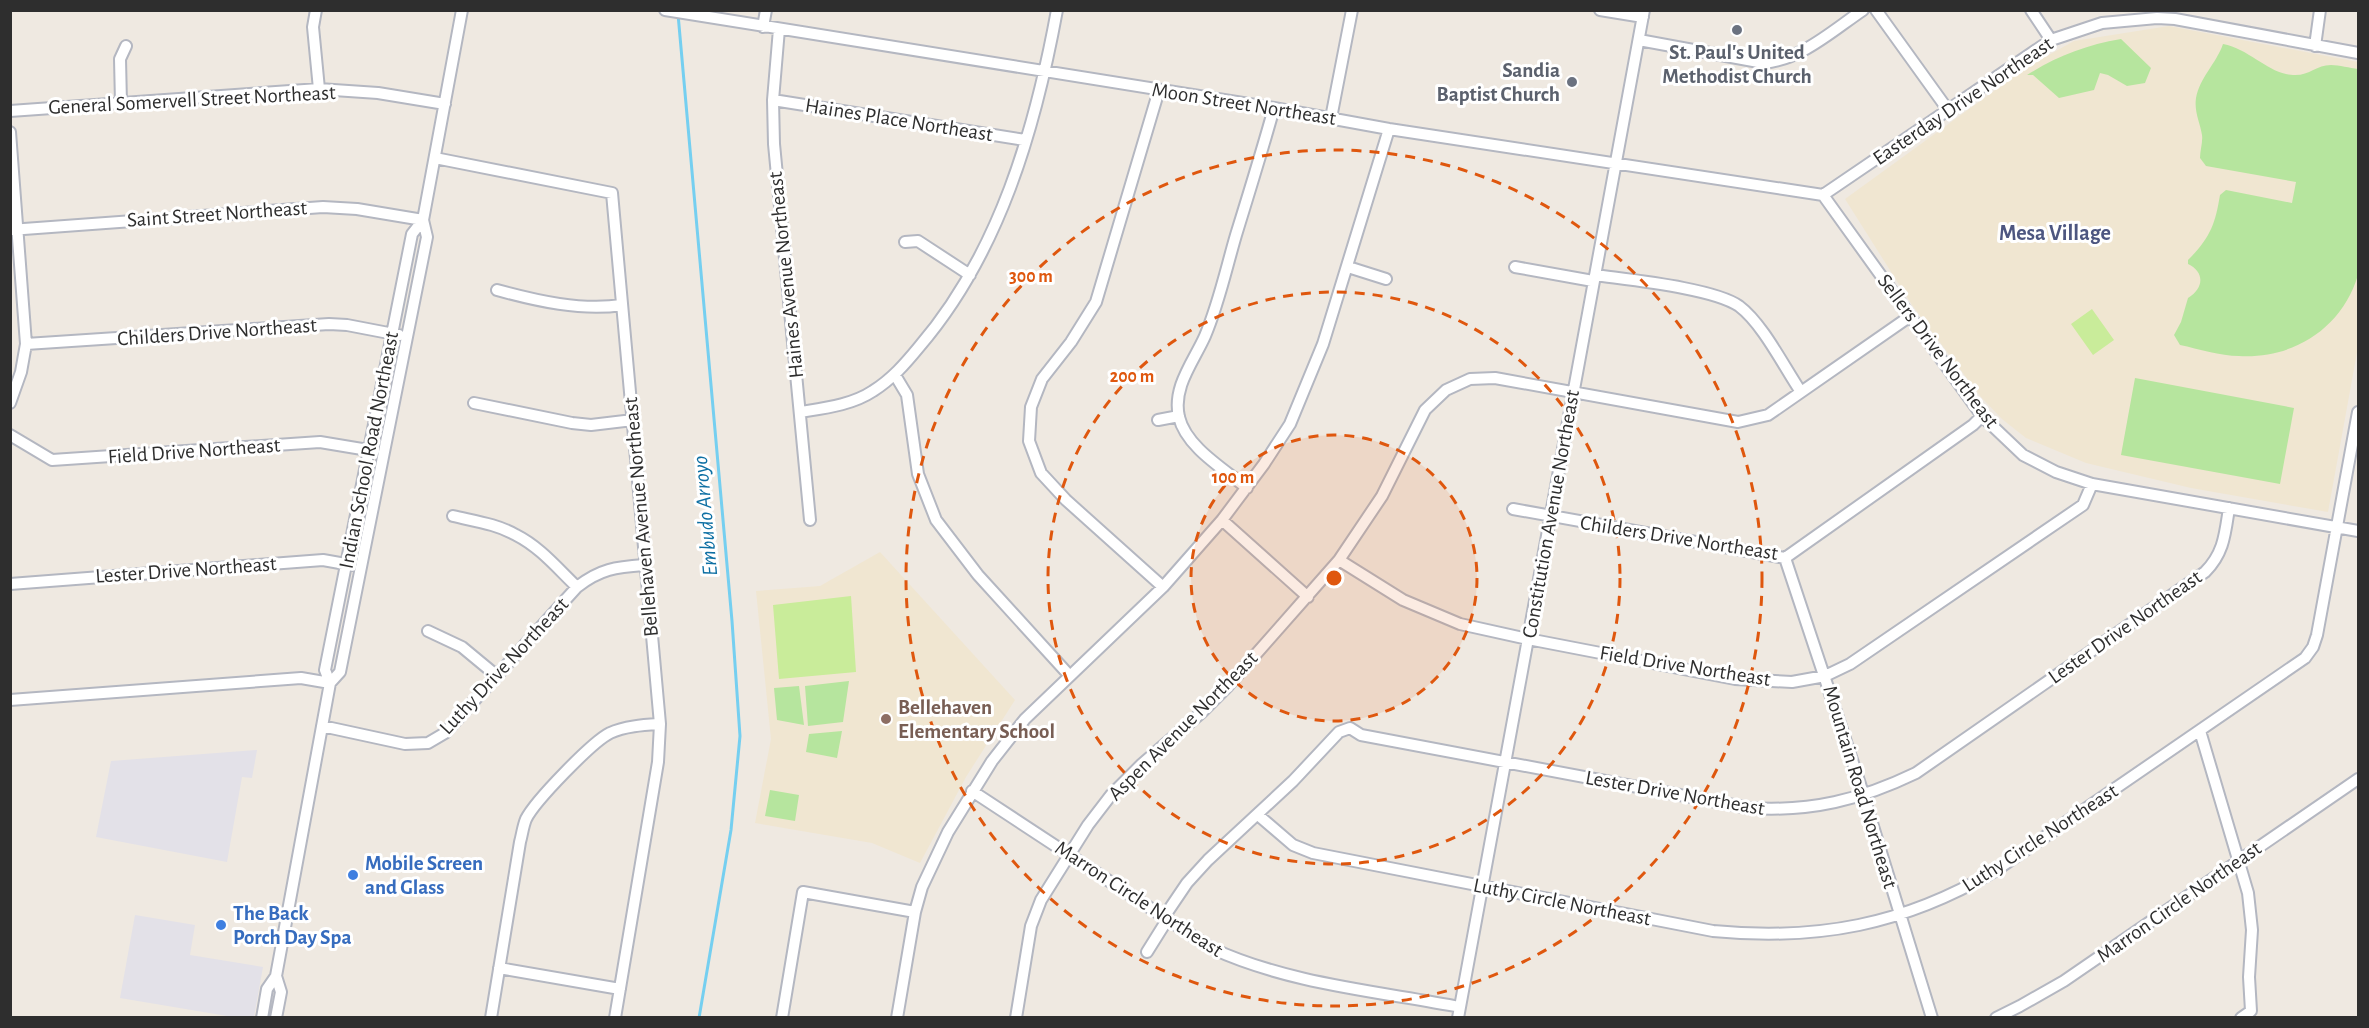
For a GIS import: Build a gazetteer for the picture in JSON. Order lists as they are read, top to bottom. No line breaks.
{"streets":{"street":["General Somervell Street Northeast","Easterday Drive Northeast","Moon Street Northeast","Haines Place Northeast","Saint Street Northeast","Haines Avenue Northeast","Childers Drive Northeast","Sellers Drive Northeast","Indian School Road Northeast","Field Drive Northeast","Constitution Avenue Northeast","Bellehaven Avenue Northeast","Lester Drive Northeast","Luthy Drive Northeast","Aspen Avenue Northeast","Mountain Road Northeast","Luthy Circle Northeast","Marron Circle Northeast"]},"crossings":[["General Somervell Street Northeast","Indian School Road Northeast"],["Easterday Drive Northeast","Moon Street Northeast"],["Easterday Drive Northeast","Sellers Drive Northeast"],["Moon Street Northeast","Haines Avenue Northeast"],["Moon Street Northeast","Sellers Drive Northeast"],["Moon Street Northeast","Constitution Avenue Northeast"],["Haines Place Northeast","Haines Avenue Northeast"],["Saint Street Northeast","Indian School Road Northeast"],["Childers Drive Northeast","Sellers Drive Northeast"],["Childers Drive Northeast","Indian School Road Northeast"],["Childers Drive Northeast","Constitution Avenue Northeast"],["Childers Drive Northeast","Mountain Road Northeast"],["Sellers Drive Northeast","Field Drive Northeast"],["Sellers Drive Northeast","Lester Drive Northeast"],["Sellers Drive Northeast","Luthy Circle Northeast"],["Indian School Road Northeast","Field Drive Northeast"],["Indian School Road Northeast","Bellehaven Avenue Northeast"],["Indian School Road Northeast","Lester Drive Northeast"],["Indian School Road Northeast","Luthy Drive Northeast"],["Field Drive Northeast","Constitution Avenue Northeast"],["Field Drive Northeast","Aspen Avenue Northeast"],["Field Drive Northeast","Mountain Road Northeast"],["Constitution Avenue Northeast","Lester Drive Northeast"],["Constitution Avenue Northeast","Aspen Avenue Northeast"],["Constitution Avenue Northeast","Luthy Circle Northeast"],["Constitution Avenue Northeast","Marron Circle Northeast"],["Bellehaven Avenue Northeast","Luthy Drive Northeast"],["Lester Drive Northeast","Mountain Road Northeast"],["Lester Drive Northeast","Luthy Circle Northeast"],["Lester Drive Northeast","Marron Circle Northeast"],["Aspen Avenue Northeast","Marron Circle Northeast"],["Mountain Road Northeast","Luthy Circle Northeast"]],"districts":["Mesa Village"],"water":["Embudo Arroyo"],"places":["St. Paul's United Methodist Church","Sandia Baptist Church","Bellehaven Elementary School","Mobile Screen and Glass","The Back Porch Day Spa"],"rings":["300 m","200 m","100 m"]}
